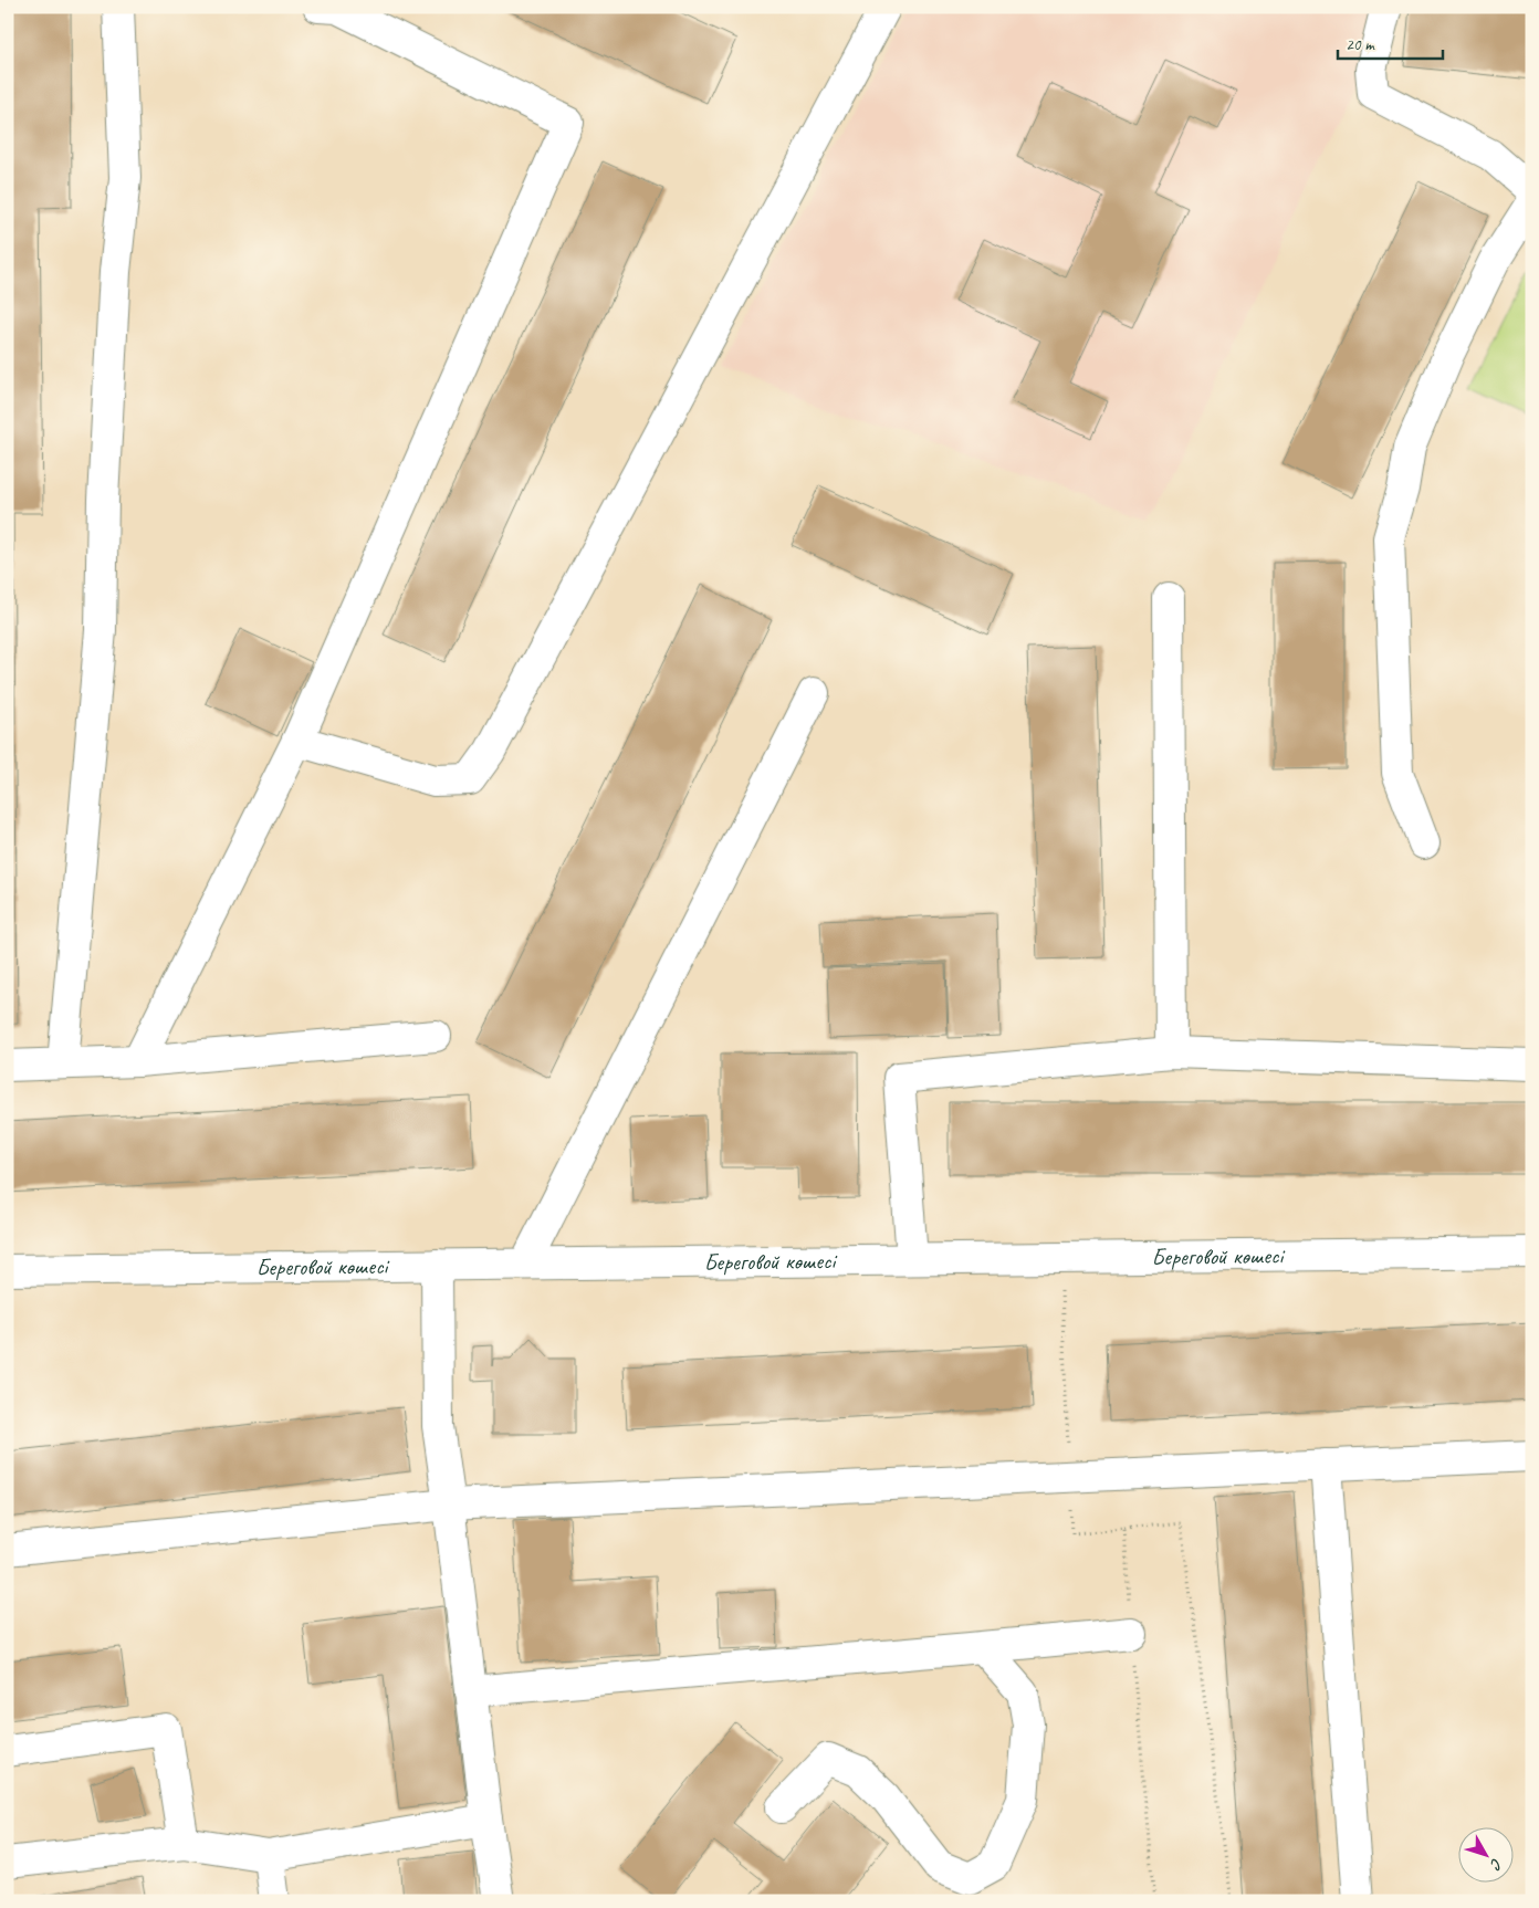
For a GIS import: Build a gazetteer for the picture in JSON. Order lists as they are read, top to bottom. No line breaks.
{"streets":{"street":["Береговой көшесі"]},"scale_bar":"20 m","north":"bottom right"}
